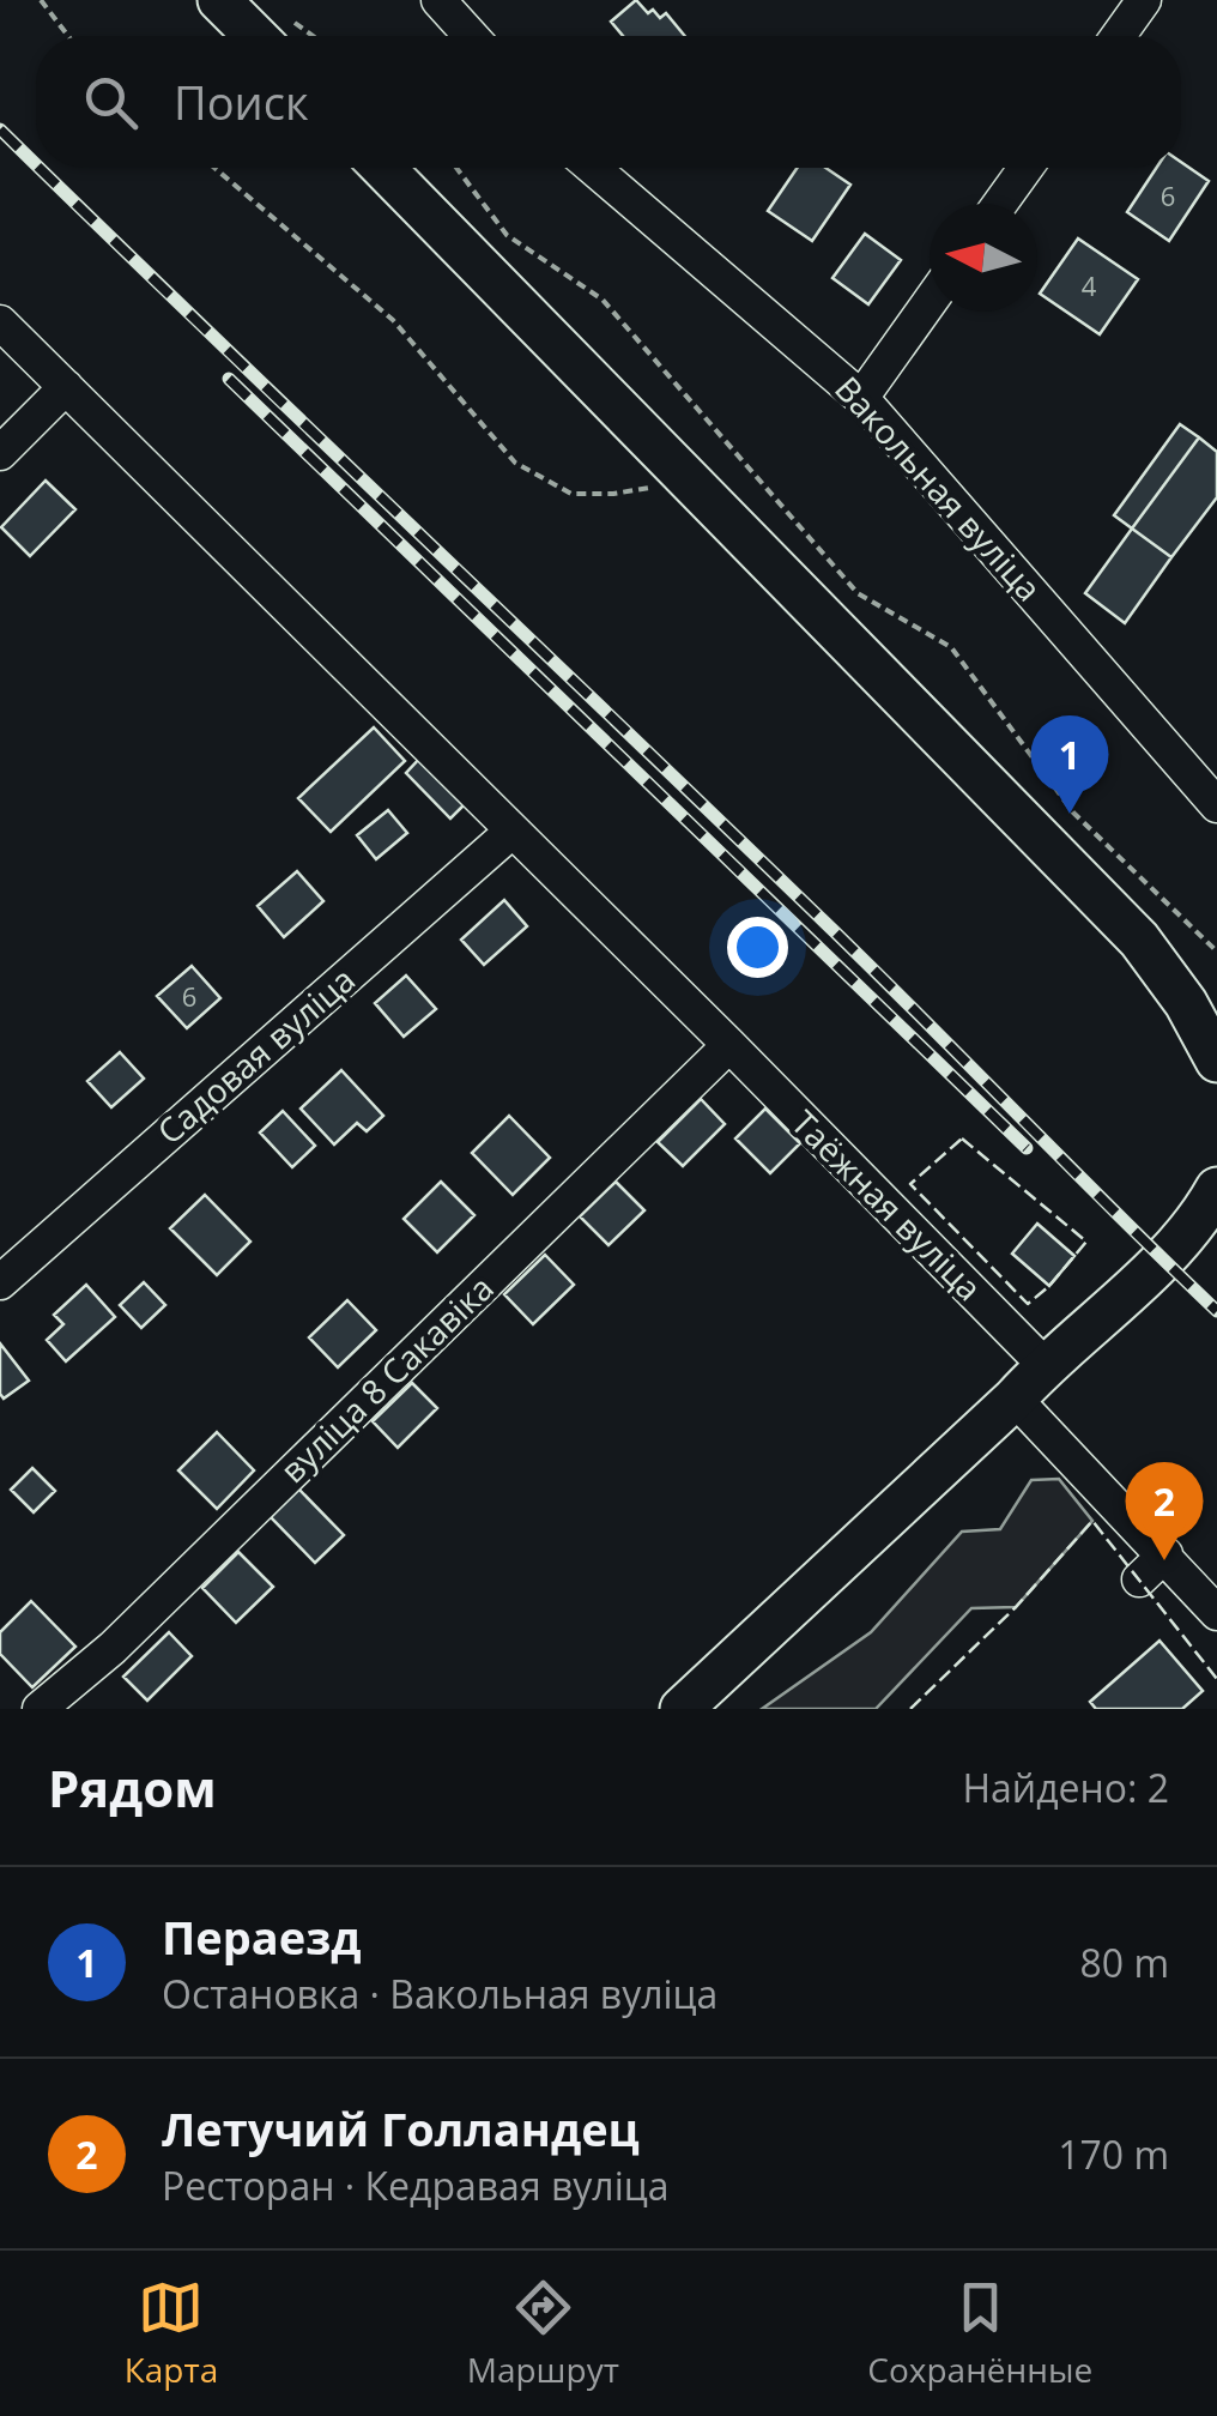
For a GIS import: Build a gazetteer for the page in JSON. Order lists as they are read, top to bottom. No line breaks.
{"streets":{"street":["Вакольная вуліца","Садовая вуліца","Таёжная вуліца","вуліца 8 Сакавіка"]},"crossings":[["Садовая вуліца","Таёжная вуліца"],["Таёжная вуліца","вуліца 8 Сакавіка"]],"house_numbers":["6","4","6"],"north":"left","page":{"search":"Поиск","pins":["1","2"],"heading":["Рядом","Найдено: 2"],"list":[{"mark":"1","name":"Пераезд","note":"Остановка · Вакольная вуліца","value":"80 m"},{"mark":"2","name":"Летучий Голландец","note":"Ресторан · Кедравая вуліца","value":"170 m"}],"nav":["Карта","Маршрут","Сохранённые"]}}
